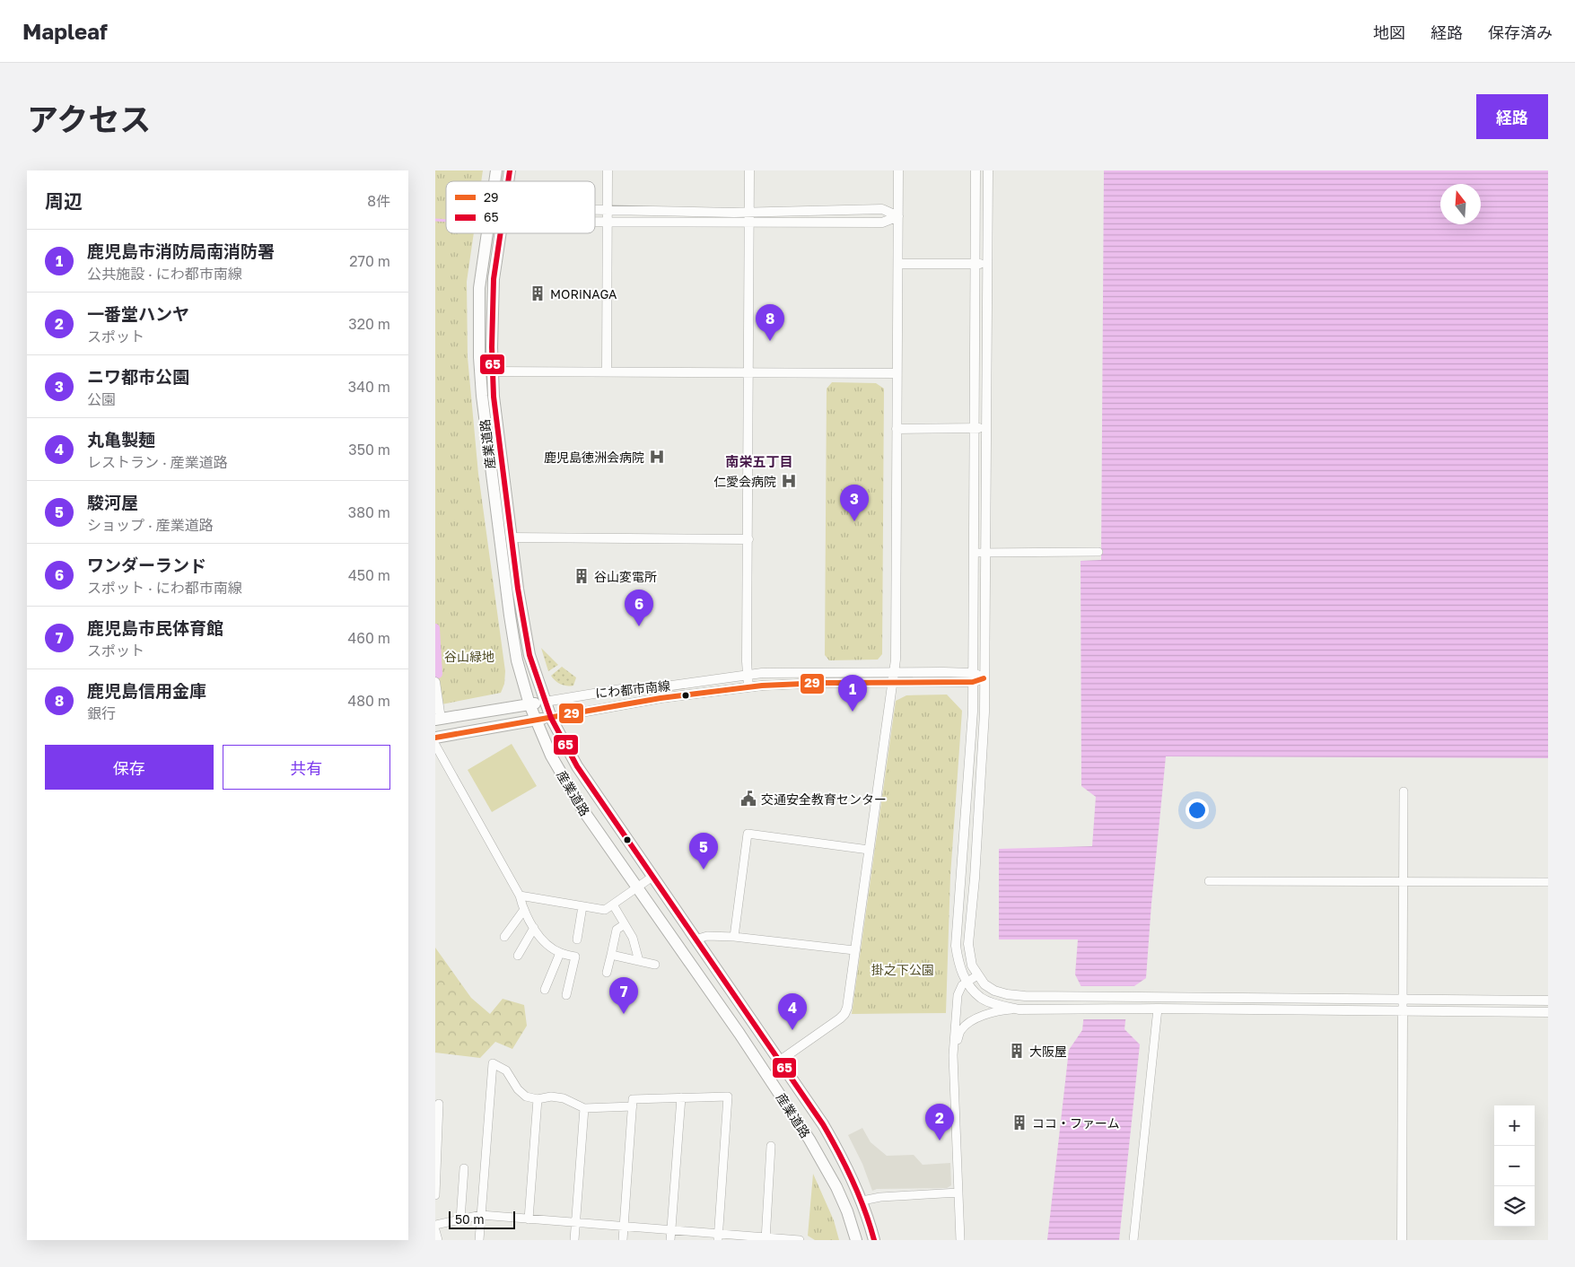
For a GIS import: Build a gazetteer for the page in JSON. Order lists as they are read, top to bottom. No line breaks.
{"streets":{"main road":["産業道路"],"street":["にわ都市南線"]},"crossings":[["産業道路","にわ都市南線"]],"districts":["南栄五丁目"],"parks":["谷山緑地","掛之下公園"],"places":{"building":["MORiNAGA","谷山変電所","大阪屋","ココ・ファーム"],"hospital":["鹿児島徳洲会病院","仁愛会病院"],"public building":["交通安全教育センター"]},"lines":["transit line 65","transit line 29"],"legend":["29","65"],"scale_bar":"50 m","north":"top","page":{"header":"Mapleaf","nav":["地図","経路","保存済み"],"title":"アクセス","buttons":["経路",["保存","共有"]],"heading":["周辺","8件"],"list":[{"mark":"1","name":"鹿児島市消防局南消防署","note":"公共施設 · にわ都市南線","value":"270 m"},{"mark":"2","name":"一番堂ハンヤ","note":"スポット","value":"320 m"},{"mark":"3","name":"ニワ都市公園","note":"公園","value":"340 m"},{"mark":"4","name":"丸亀製麺","note":"レストラン · 産業道路","value":"350 m"},{"mark":"5","name":"駿河屋","note":"ショップ · 産業道路","value":"380 m"},{"mark":"6","name":"ワンダーランド","note":"スポット · にわ都市南線","value":"450 m"},{"mark":"7","name":"鹿児島市民体育館","note":"スポット","value":"460 m"},{"mark":"8","name":"鹿児島信用金庫","note":"銀行","value":"480 m"}],"pins":["8","3","6","1","5","7","4","2"],"map_buttons":["+","−"],"scale":"50 m"}}
